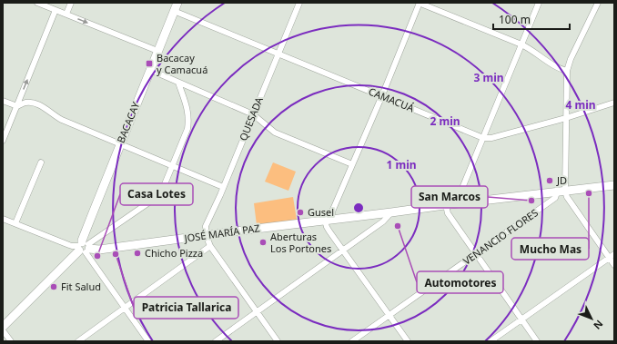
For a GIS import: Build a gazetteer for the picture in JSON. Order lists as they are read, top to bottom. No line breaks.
{"streets":{"street":["CAMACUÁ","QUESADA","BACACAY","JOSÉ MARÍA PAZ","VENANCIO FLORES"]},"crossings":[["CAMACUÁ","QUESADA"],["CAMACUÁ","BACACAY"],["QUESADA","JOSÉ MARÍA PAZ"],["BACACAY","JOSÉ MARÍA PAZ"],["JOSÉ MARÍA PAZ","VENANCIO FLORES"]],"places":{"transit":["Bacacay y Camacuá"],"other":["JD","Mucho Mas","San Marcos","Gusel","Automotores","Aberturas Los Portones","Chicho Pizza","Patricia Tallarica","Casa Lotes","Fit Salud"]},"scale_bar":"100 m","north":"bottom right","rings":["3 min","4 min","2 min","1 min"]}
